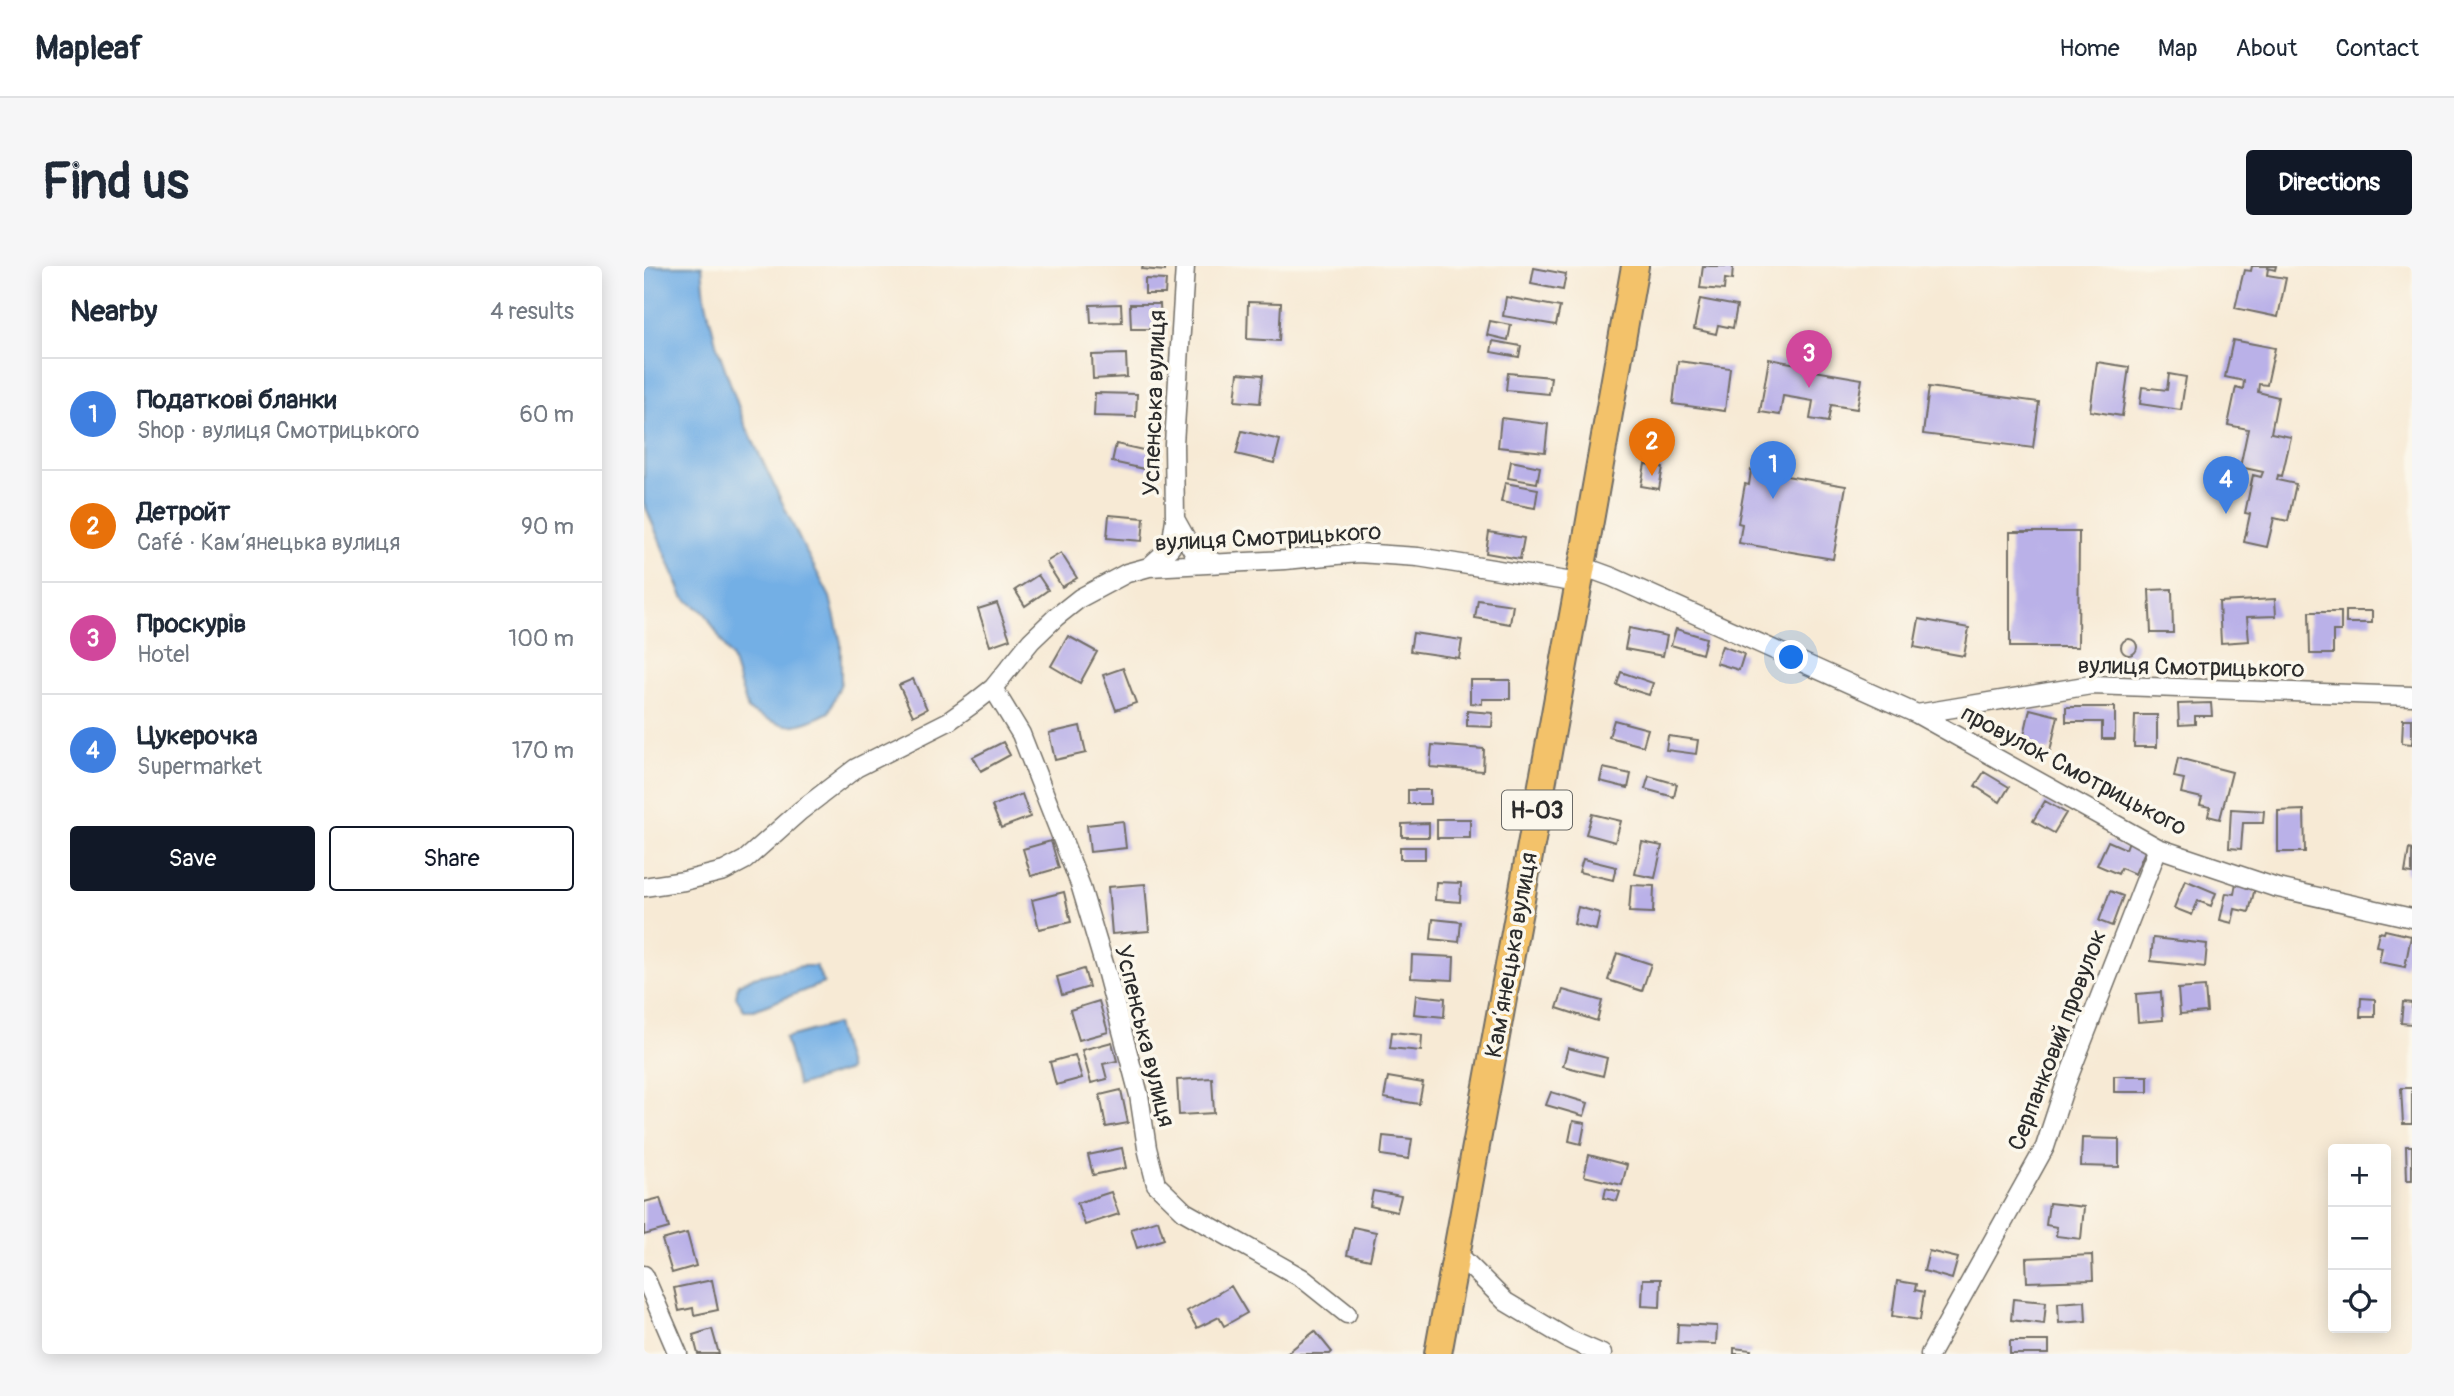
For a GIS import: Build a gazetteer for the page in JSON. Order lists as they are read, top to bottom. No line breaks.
{"streets":{"main road":["Н-03","Камʼянецька вулиця"],"street":["Успенська вулиця","вулиця Смотрицького","провулок Смотрицького","Серпанковий провулок"]},"crossings":[["Успенська вулиця","вулиця Смотрицького"],["вулиця Смотрицького","провулок Смотрицького"],["вулиця Смотрицького","Камʼянецька вулиця"],["провулок Смотрицького","Серпанковий провулок"]],"page":{"header":"Mapleaf","nav":["Home","Map","About","Contact"],"buttons":["Directions",["Save","Share"]],"title":"Find us","heading":["Nearby","4 results"],"pins":["3","2","1","4"],"list":[{"mark":"1","name":"Податкові бланки","note":"Shop · вулиця Смотрицького","value":"60 m"},{"mark":"2","name":"Детройт","note":"Café · Камʼянецька вулиця","value":"90 m"},{"mark":"3","name":"Проскурів","note":"Hotel","value":"100 m"},{"mark":"4","name":"Цукерочка","note":"Supermarket","value":"170 m"}],"map_buttons":["+","−"]}}
